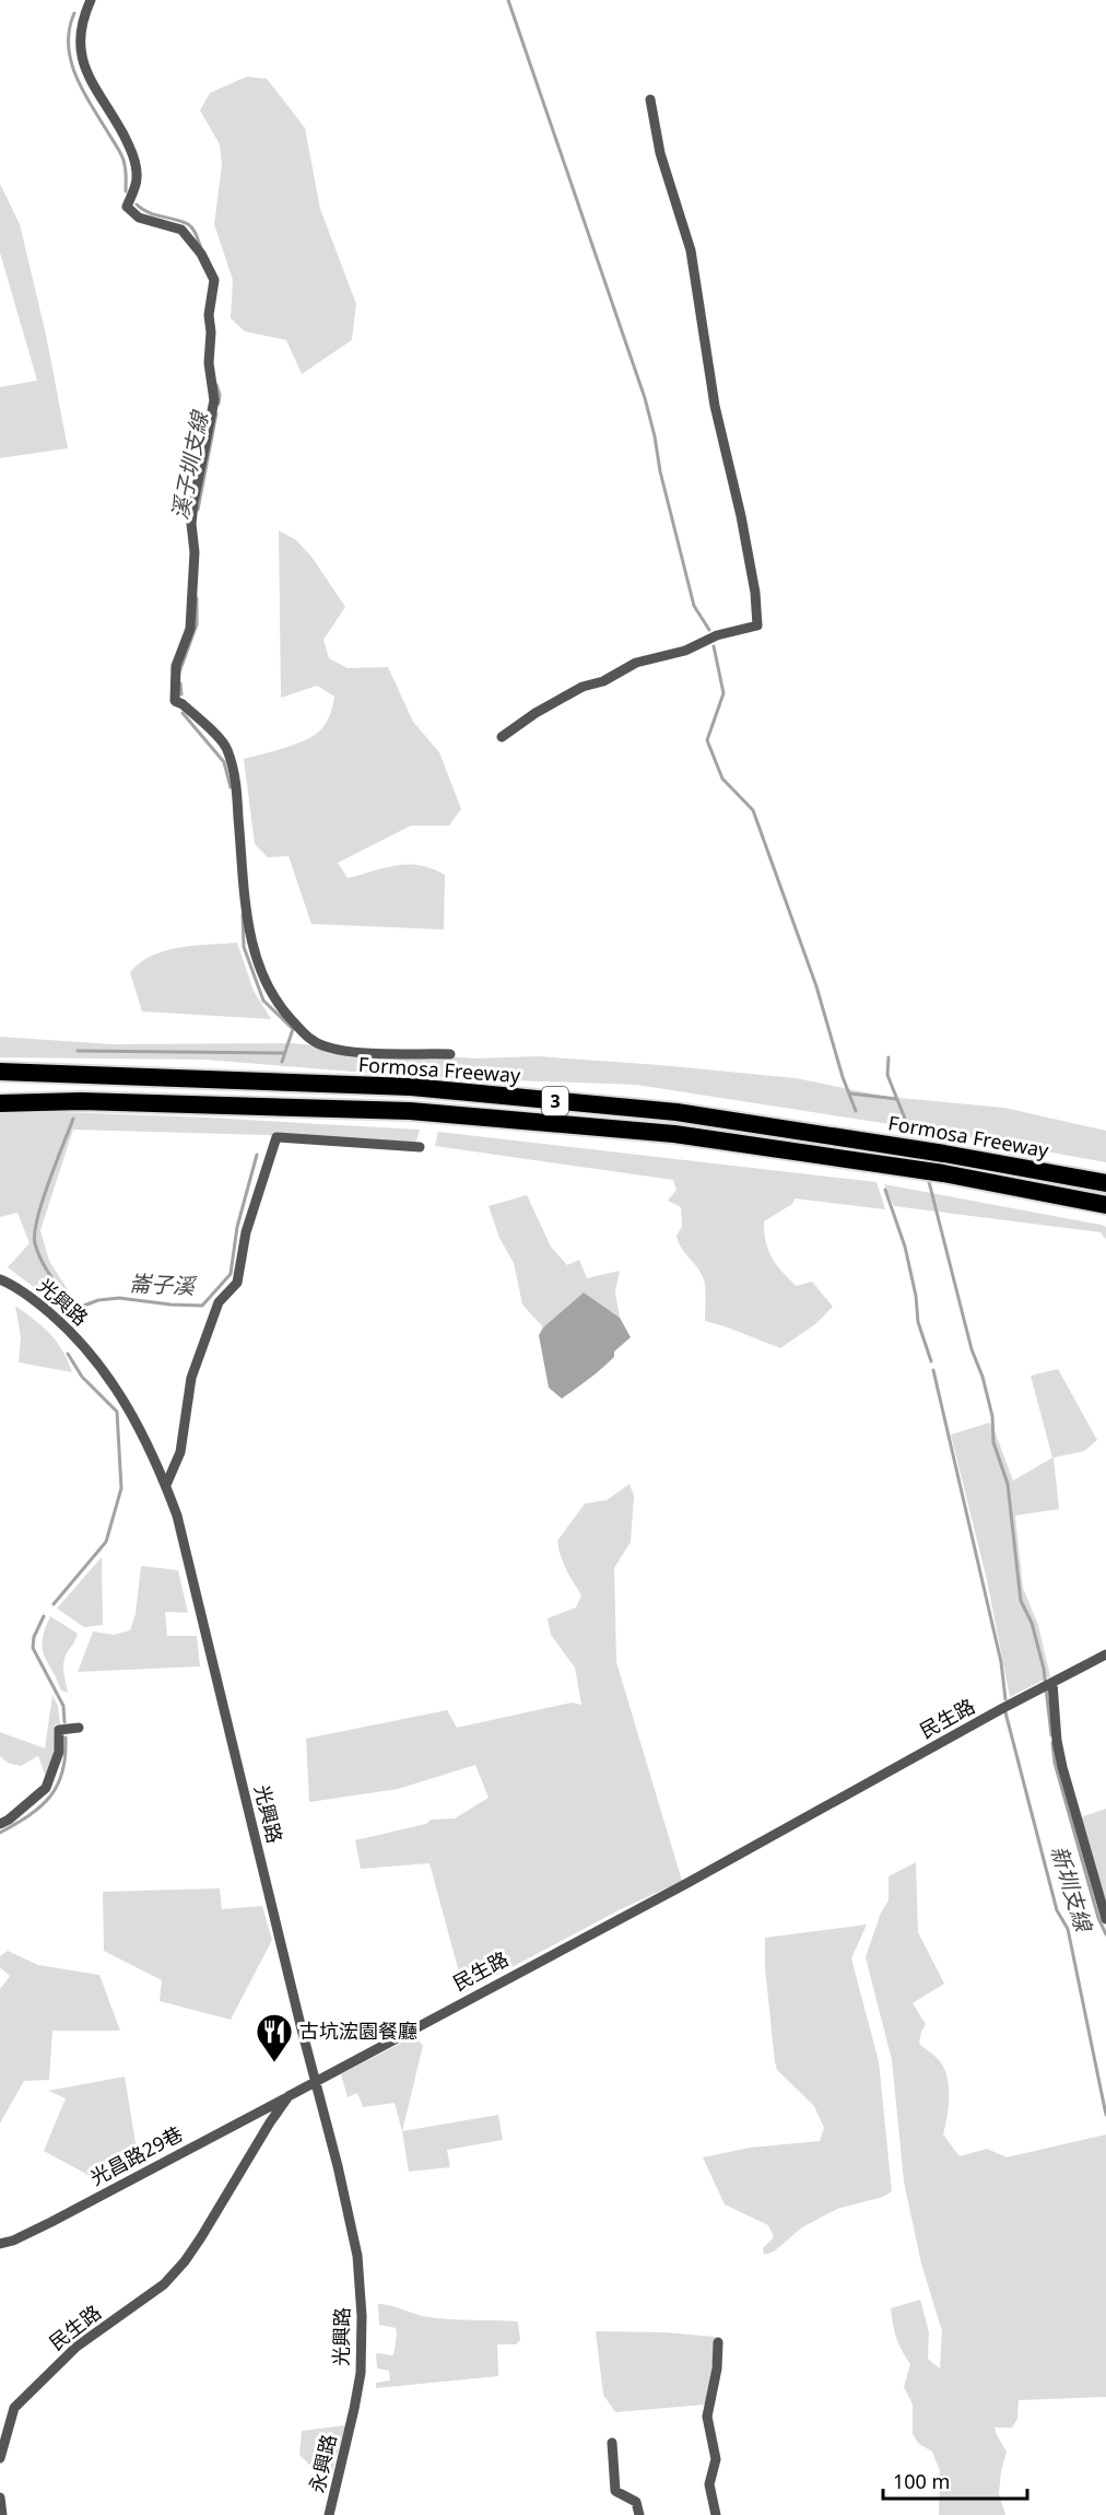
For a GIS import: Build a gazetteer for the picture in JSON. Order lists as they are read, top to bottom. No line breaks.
{"streets":{"highway":["Formosa Freeway","3"],"street":["光興路","民生路","光昌路29巷","永興路"]},"crossings":[["光興路","民生路"],["光興路","永興路"],["民生路","光昌路29巷"]],"water":["溪子圳支線","崙子溪","新圳支線"],"places":{"restaurant":["古坑浤園餐廳"]},"scale_bar":"100 m"}
